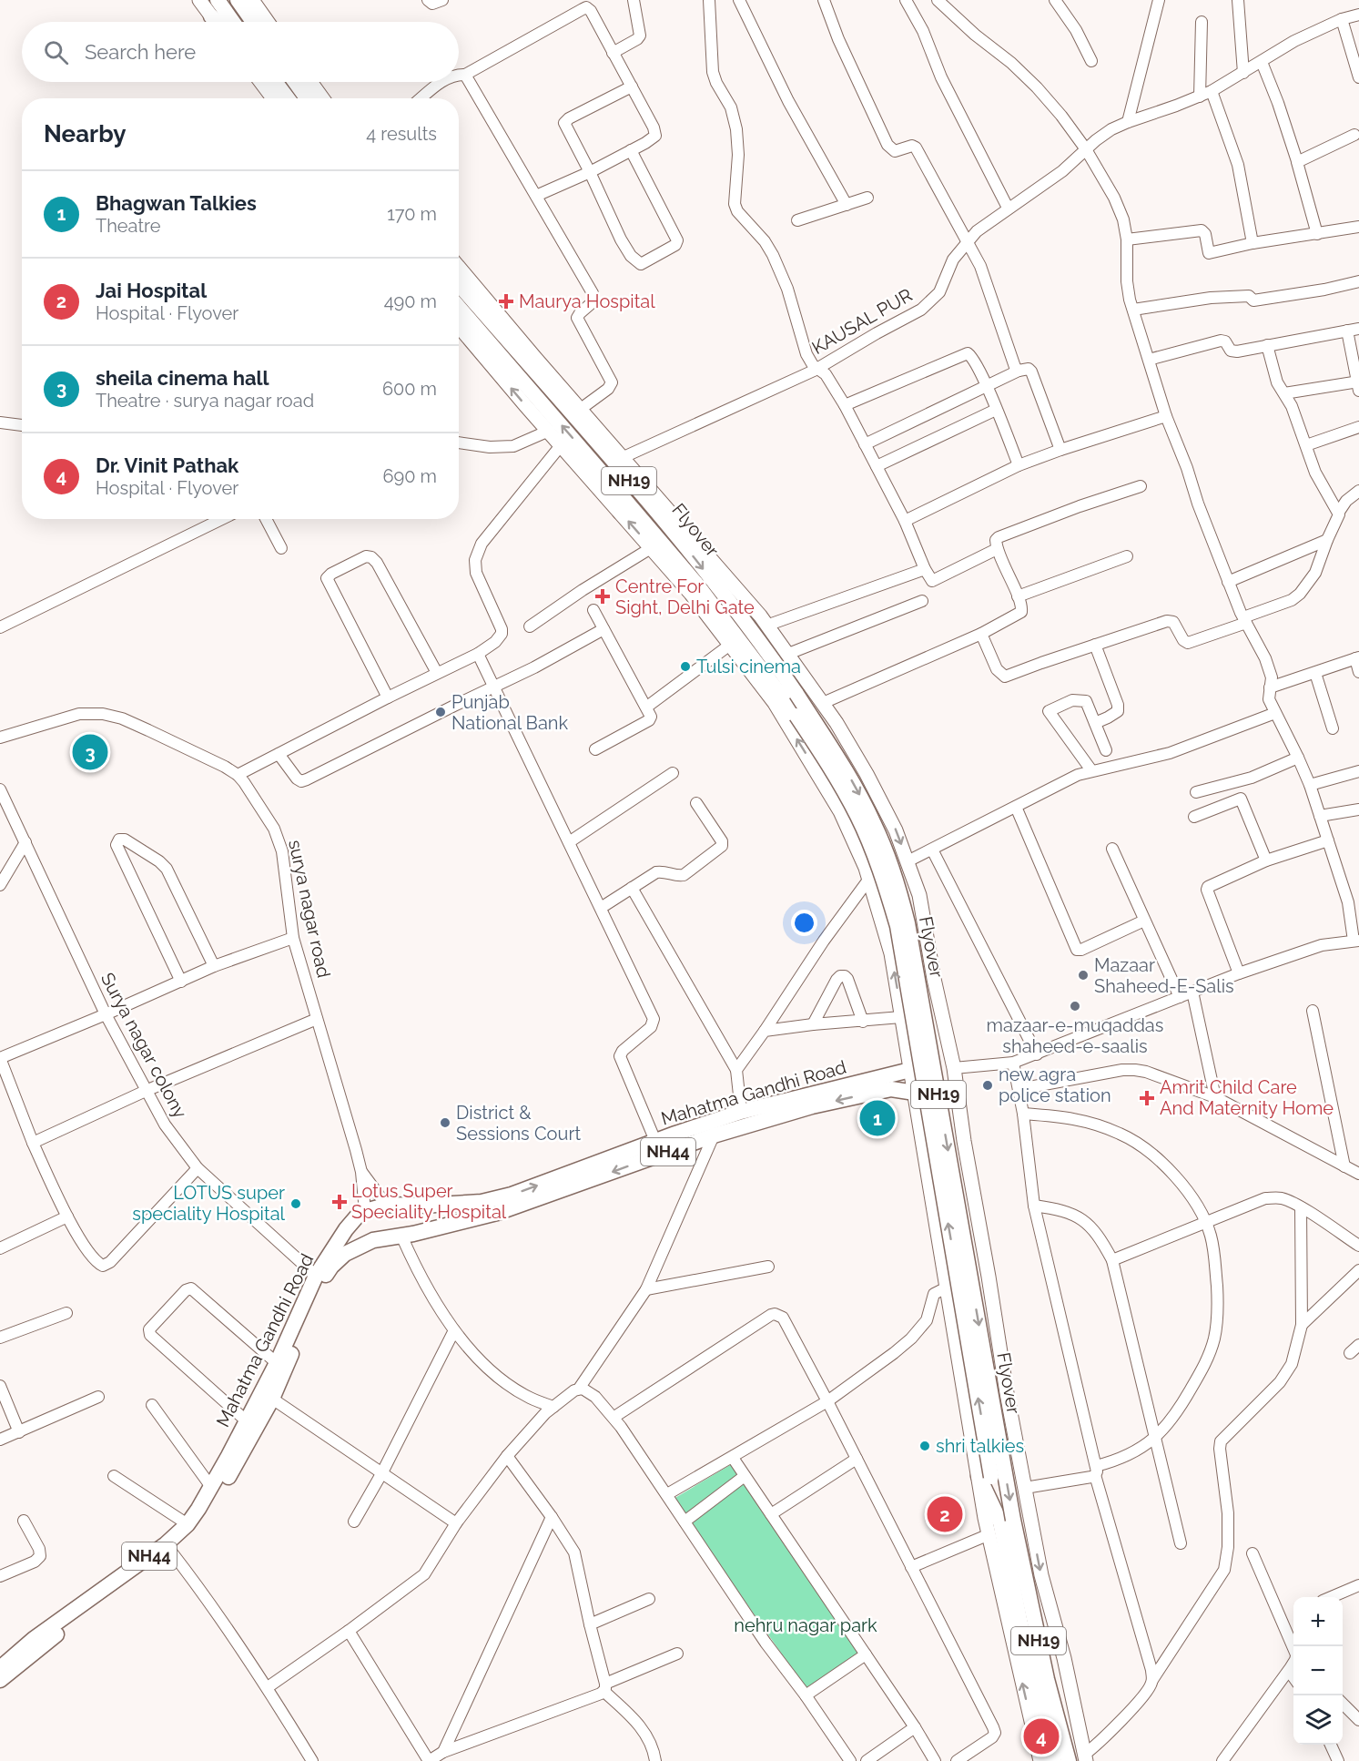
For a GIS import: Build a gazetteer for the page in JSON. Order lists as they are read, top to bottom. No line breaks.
{"streets":{"highway":["NH19","Flyover","Mahatma Gandhi Road","NH44"],"street":["KAUSAL PUR","surya nagar road","Surya nagar colony"]},"crossings":[["NH19","Flyover"],["surya nagar road","Mahatma Gandhi Road"],["Surya nagar colony","Mahatma Gandhi Road"]],"parks":["nehru nagar park"],"places":{"health":["Maurya Hospital","Centre For Sight, Delhi Gate","Amrit Child Care And Maternity Home","Lotus Super Speciality Hospital"],"other":["Tulsi cinema","Punjab National Bank","Mazaar Shaheed-E-Salis","mazaar-e-muqaddas shaheed-e-saalis","new agra police station","District & Sessions Court","LOTUS super speciality Hospital","shri talkies"]},"page":{"search":"Search here","heading":["Nearby","4 results"],"list":[{"mark":"1","name":"Bhagwan Talkies","note":"Theatre","value":"170 m"},{"mark":"2","name":"Jai Hospital","note":"Hospital · Flyover","value":"490 m"},{"mark":"3","name":"sheila cinema hall","note":"Theatre · surya nagar road","value":"600 m"},{"mark":"4","name":"Dr. Vinit Pathak","note":"Hospital · Flyover","value":"690 m"}],"pins":["3","1","2","4"],"map_buttons":["+","−"]}}
